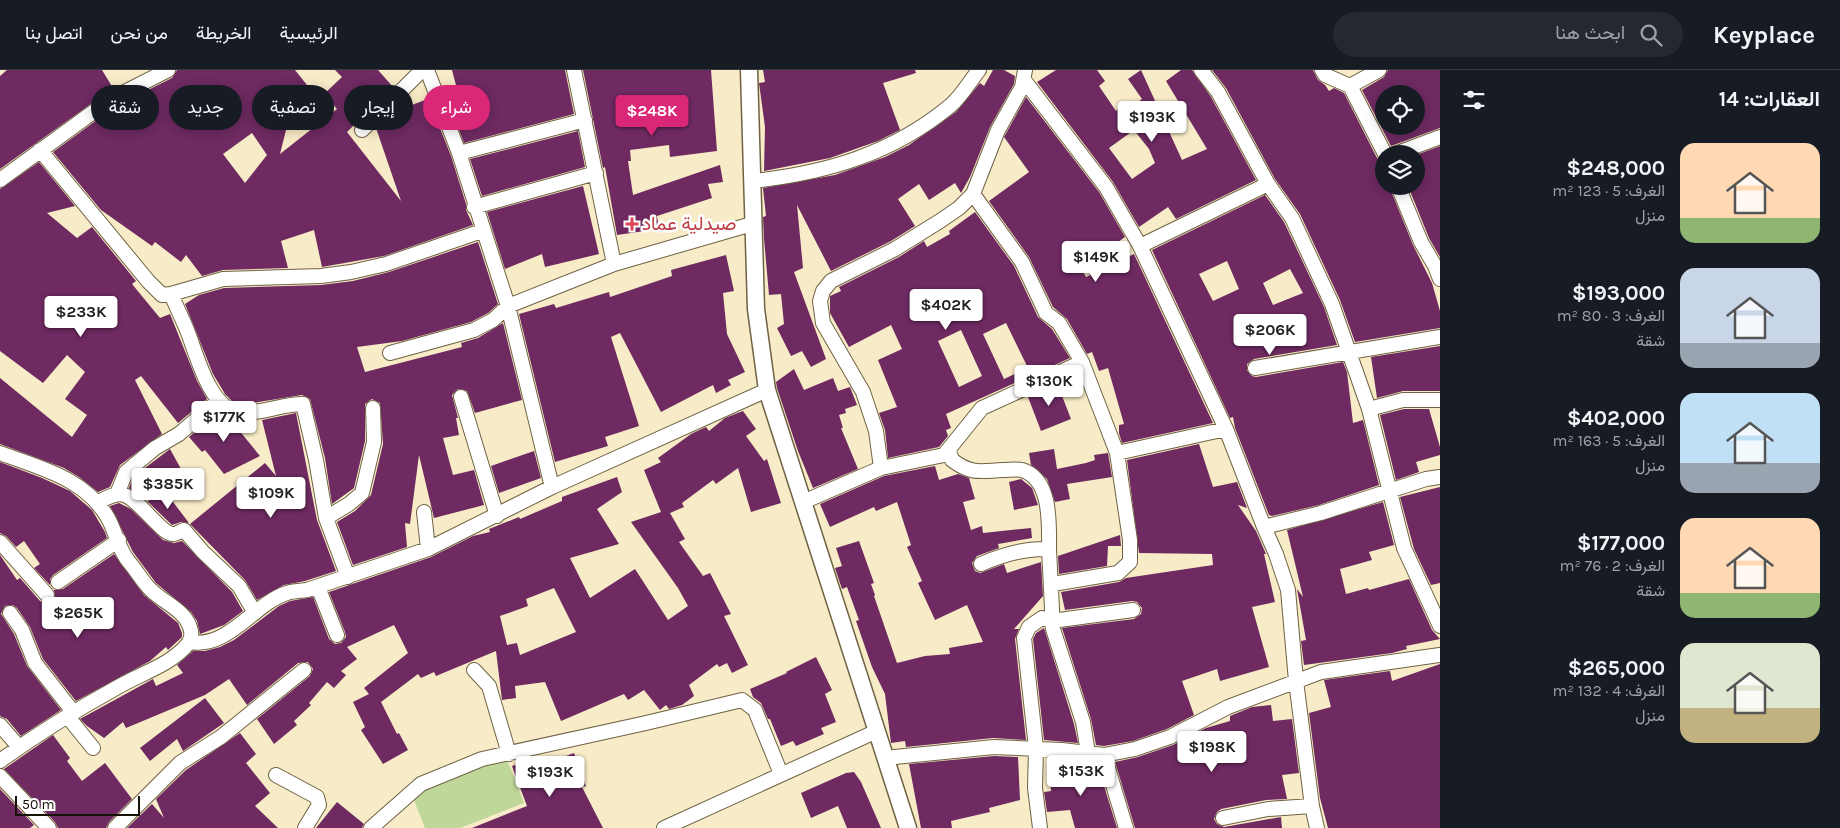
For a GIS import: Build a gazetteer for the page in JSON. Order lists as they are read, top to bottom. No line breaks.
{"places":{"health":["صيدلية عماد"]},"scale_bar":"50 m","page":{"header":"Keyplace","search":"ابحث هنا","nav":["الرئيسية","الخريطة","من نحن","اتصل بنا"],"heading":"العقارات: 14","chip":["شراء","إيجار","تصفية","جديد","شقة"],"price":["$248K","$193K","$149K","$402K","$233K","$206K","$130K","$177K","$385K","$109K","$265K","$198K","$153K","$193K"],"list":[{"name":"$248,000","note":"الغرف: 5 · 123 m² · منزل"},{"name":"$193,000","note":"الغرف: 3 · 80 m² · شقة"},{"name":"$402,000","note":"الغرف: 5 · 163 m² · منزل"},{"name":"$177,000","note":"الغرف: 2 · 76 m² · شقة"},{"name":"$265,000","note":"الغرف: 4 · 132 m² · منزل"}],"scale":"50 m"}}
